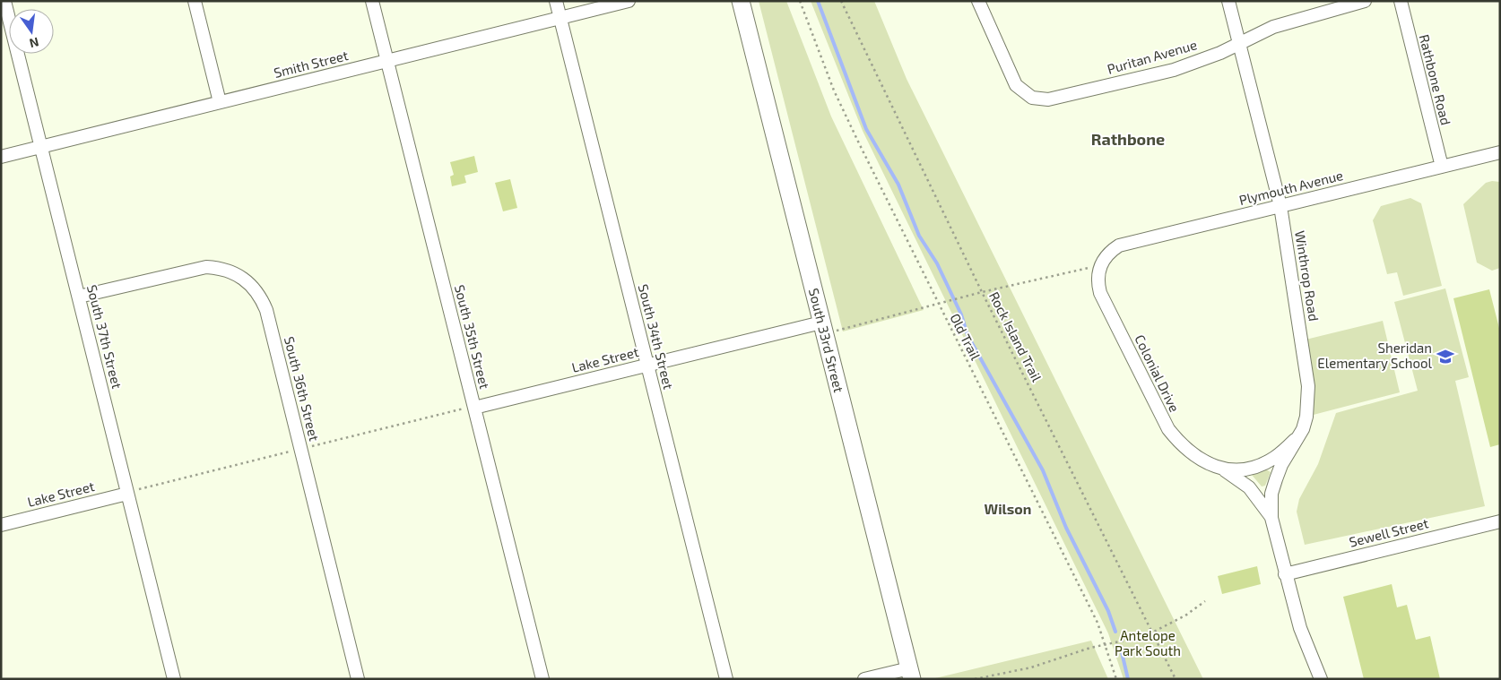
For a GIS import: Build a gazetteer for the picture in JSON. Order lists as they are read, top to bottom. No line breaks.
{"streets":{"main road":["South 33rd Street"],"street":["Puritan Avenue","Smith Street","Rathbone Road","Plymouth Avenue","Winthrop Road","South 37th Street","South 35th Street","South 34th Street","Lake Street","Colonial Drive","South 36th Street","Sewell Street"],"path":["Old Trail","Rock Island Trail"]},"crossings":[["Puritan Avenue","Winthrop Road"],["Smith Street","South 37th Street"],["Smith Street","South 35th Street"],["Smith Street","South 34th Street"],["Rathbone Road","Plymouth Avenue"],["Plymouth Avenue","Winthrop Road"],["Plymouth Avenue","Colonial Drive"],["Winthrop Road","Colonial Drive"],["Winthrop Road","Sewell Street"],["South 37th Street","Lake Street"],["South 37th Street","South 36th Street"],["South 35th Street","Lake Street"],["South 34th Street","Lake Street"],["South 33rd Street","Lake Street"]],"districts":["Rathbone","Wilson"],"parks":["Antelope Park South"],"places":{"school or university":["Sheridan Elementary School"]},"north":"bottom"}
